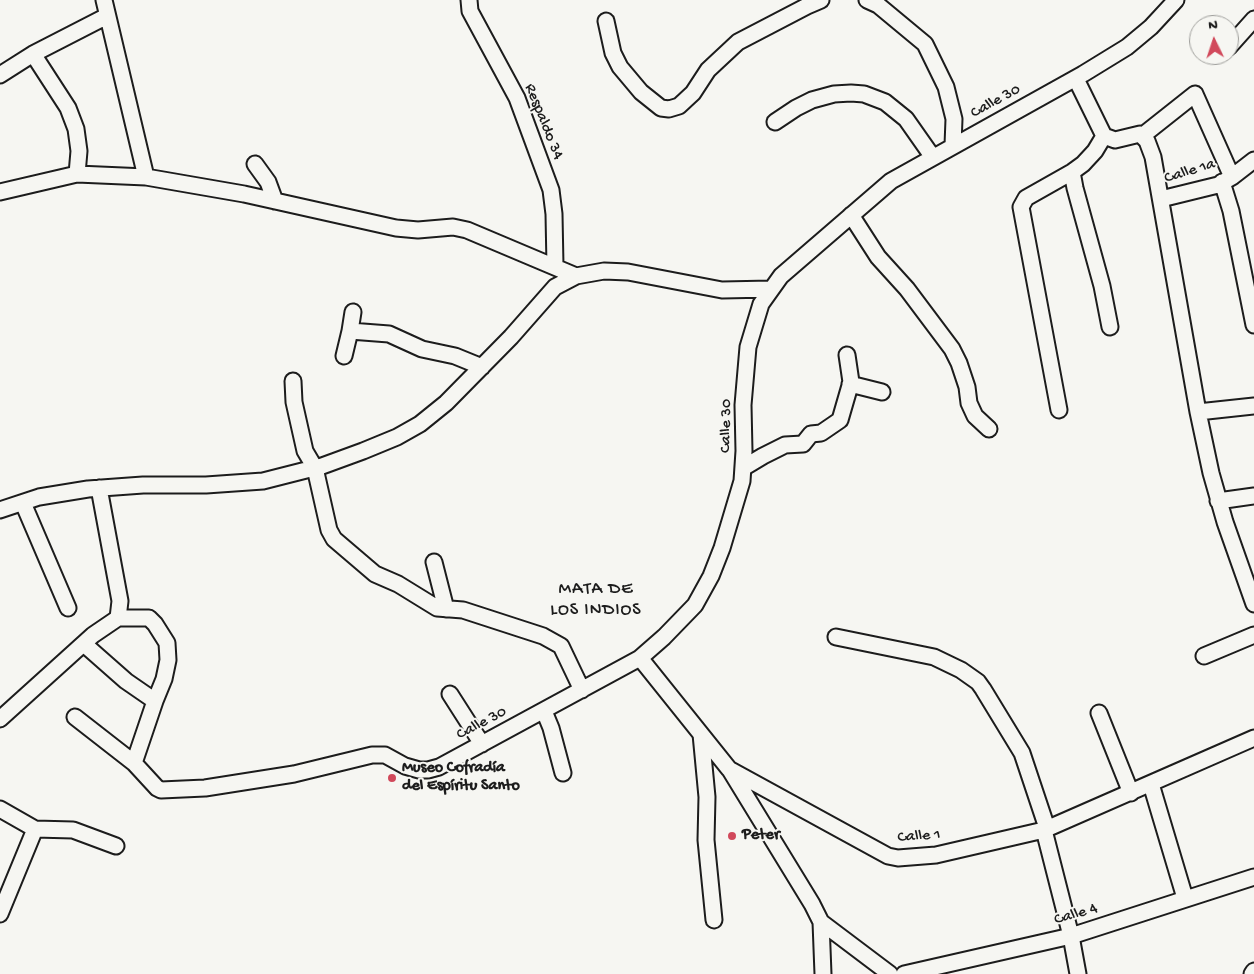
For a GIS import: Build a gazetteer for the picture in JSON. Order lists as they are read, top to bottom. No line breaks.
{"streets":{"street":["Calle 30","Respaldo 34","Calle 1a","Calle 1","Calle 4"]},"crossings":[["Calle 30","Calle 1"]],"districts":["MATA DE LOS INDIOS"],"places":["Museo Cofradía del Espíritu Santo","Peter"],"north":"top"}
